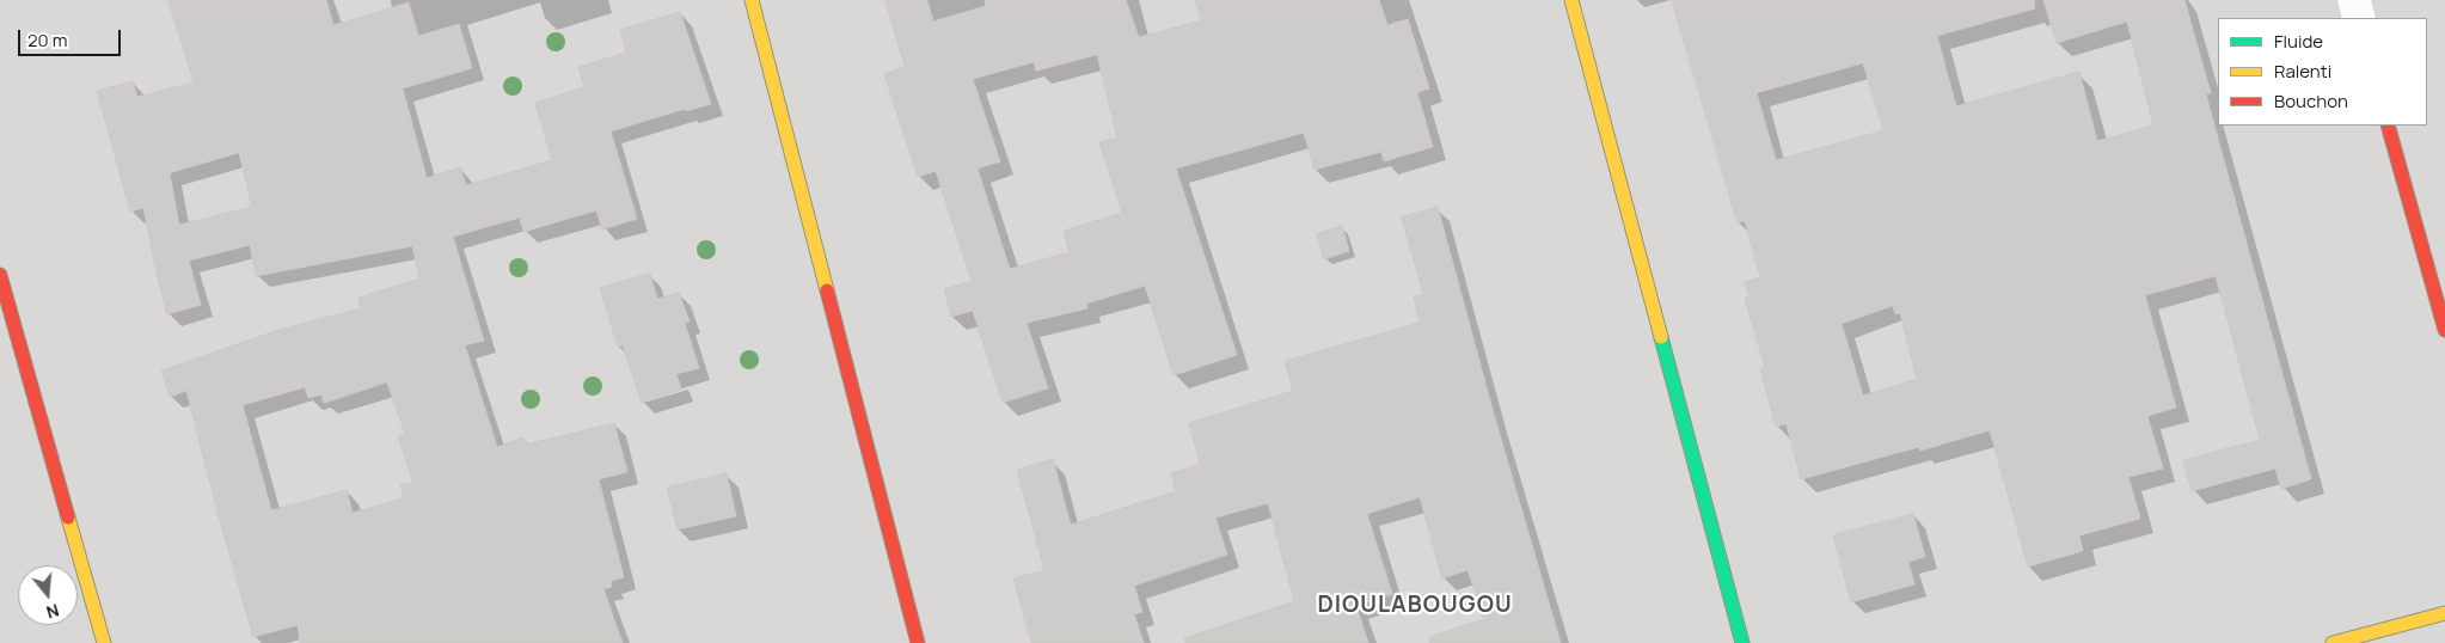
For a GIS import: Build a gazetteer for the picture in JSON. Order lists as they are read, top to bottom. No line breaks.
{"districts":["DIOULABOUGOU"],"legend":["Fluide","Ralenti","Bouchon"],"scale_bar":"20 m","north":"bottom"}
